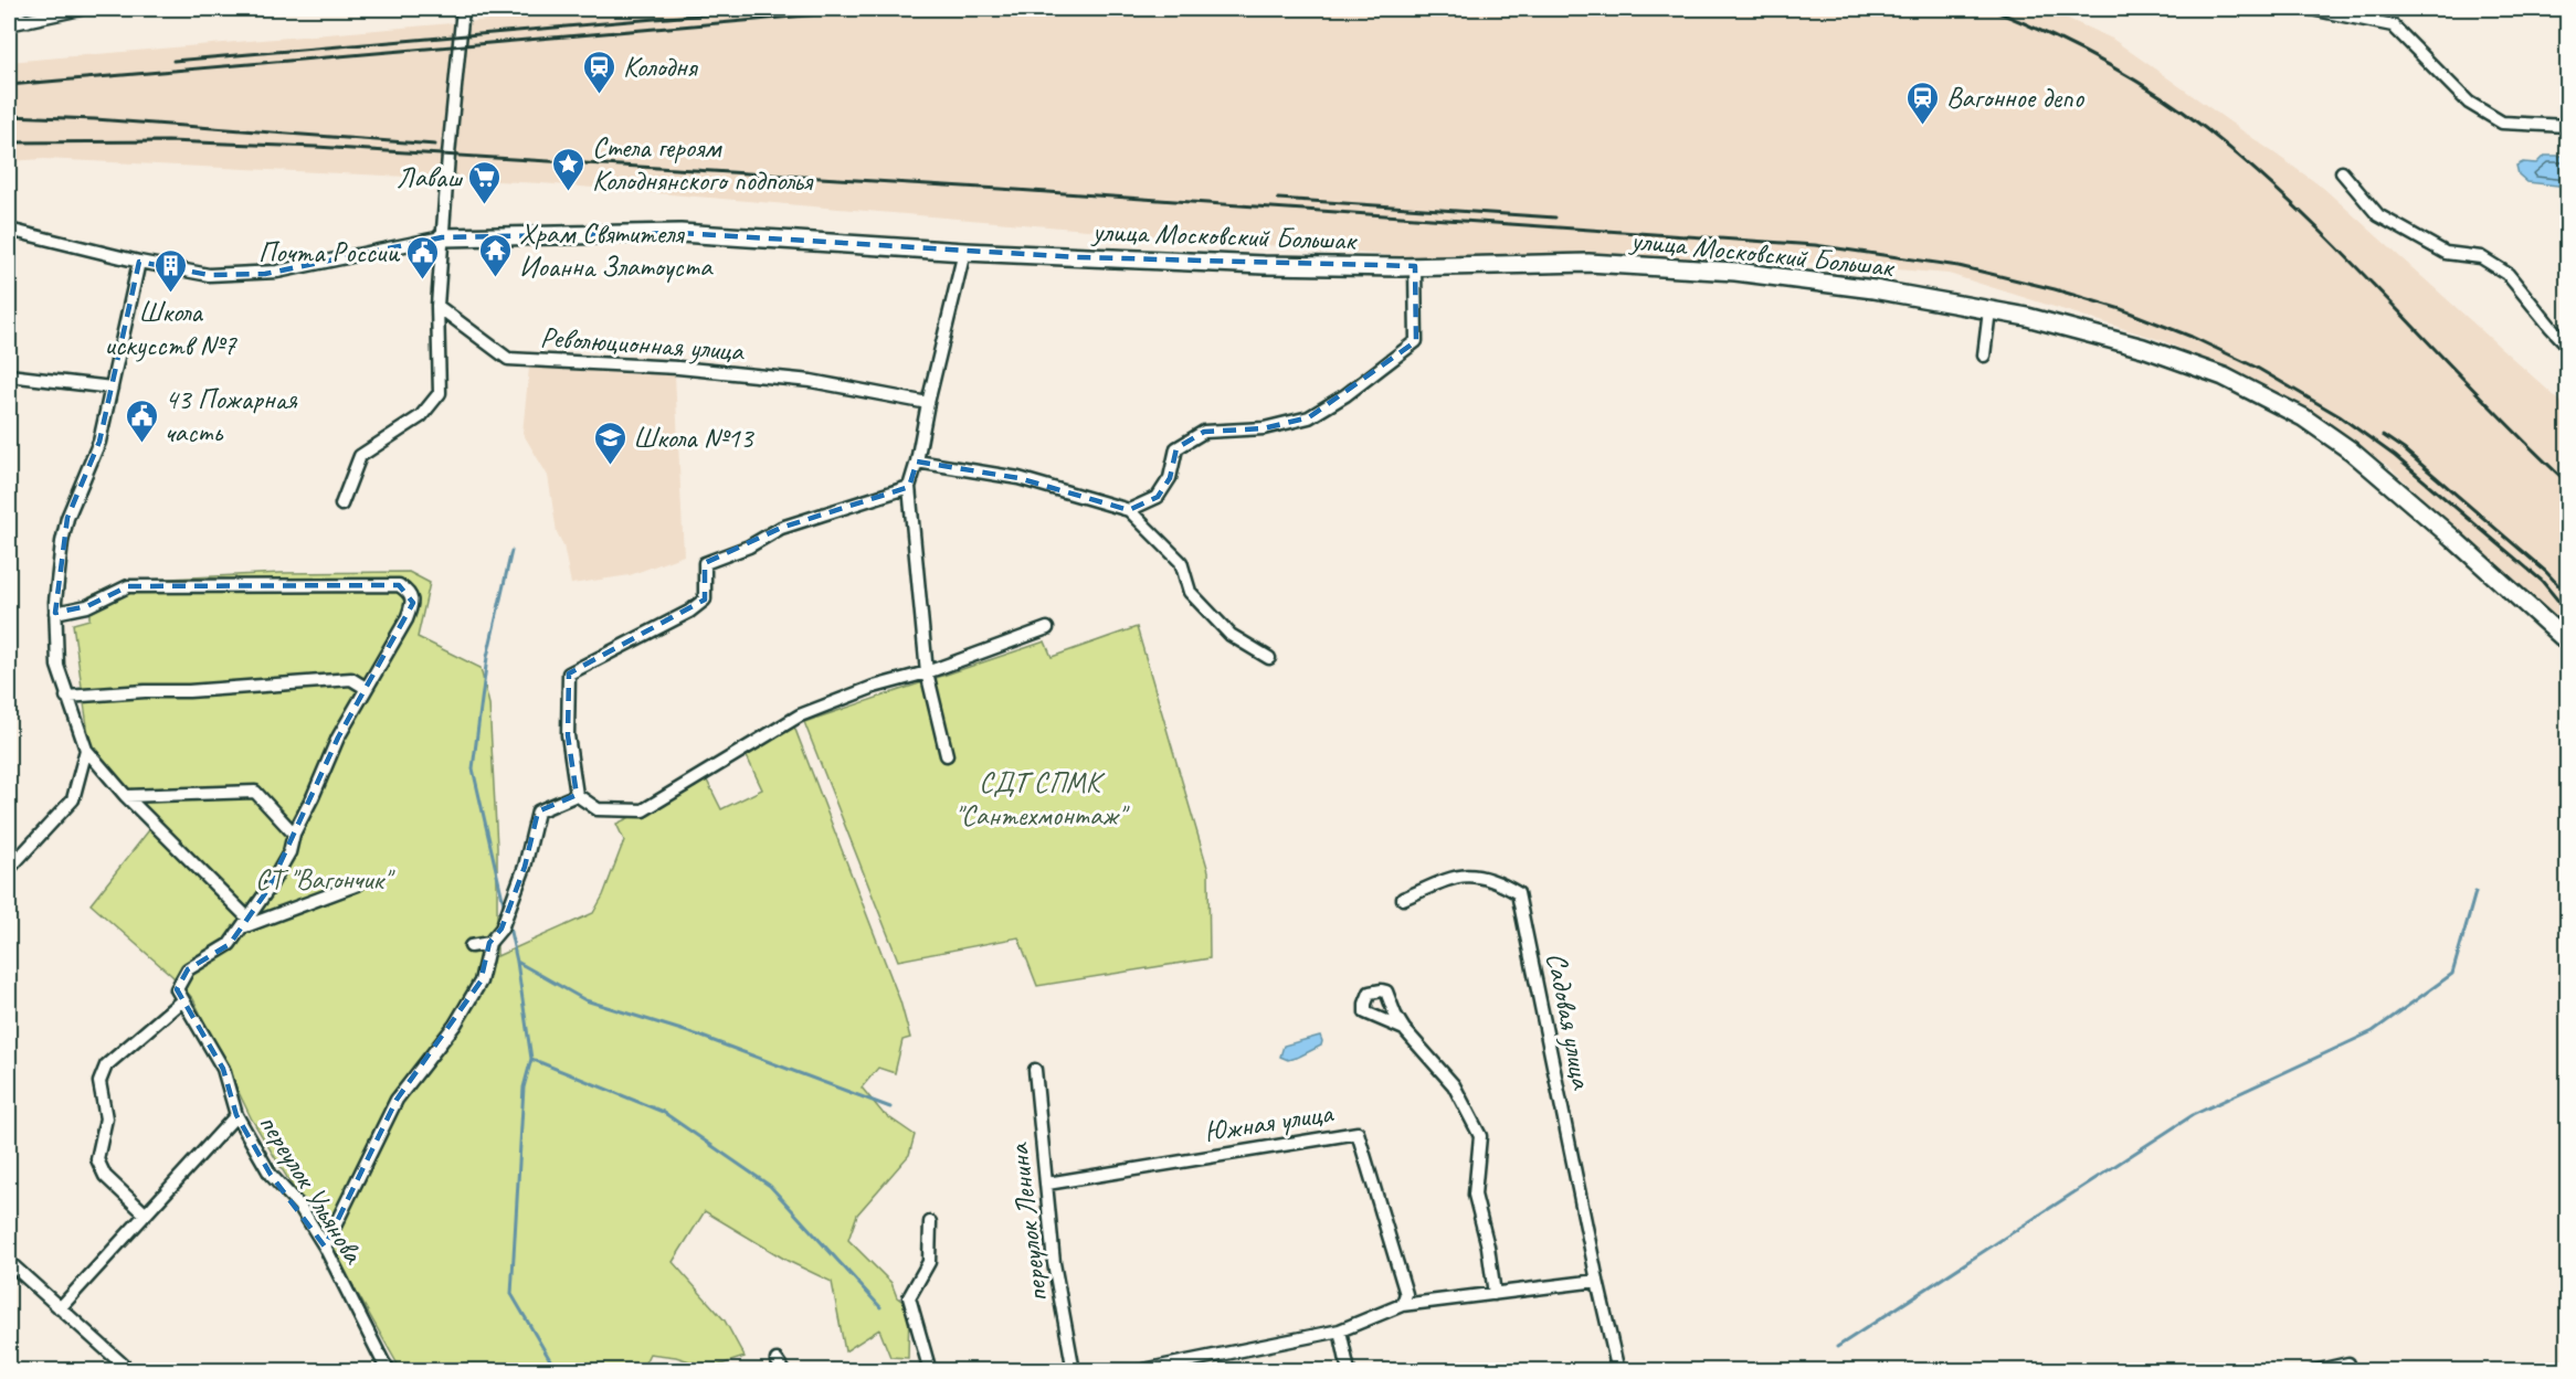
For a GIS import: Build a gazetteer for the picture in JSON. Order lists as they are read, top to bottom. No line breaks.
{"streets":{"street":["улица Московский Большак","Революционная улица","Садовая улица","Южная улица","переулок Ульянова","переулок Ленина"]},"crossings":[["Южная улица","переулок Ленина"]],"parks":["СДТ СПМК \"Сантехмонтаж\"","СТ \"Вагончик\""],"places":{"station":["Колодня","Вагонное депо"],"place":["Стела героям Колоднянского подполья"],"supermarket":["Лаваш"],"temple":["Храм Святителя Иоанна Златоуста"],"public building":["Почта России","43 Пожарная часть"],"building":["Школа искусств №7"],"school or university":["Школа №13"]}}
